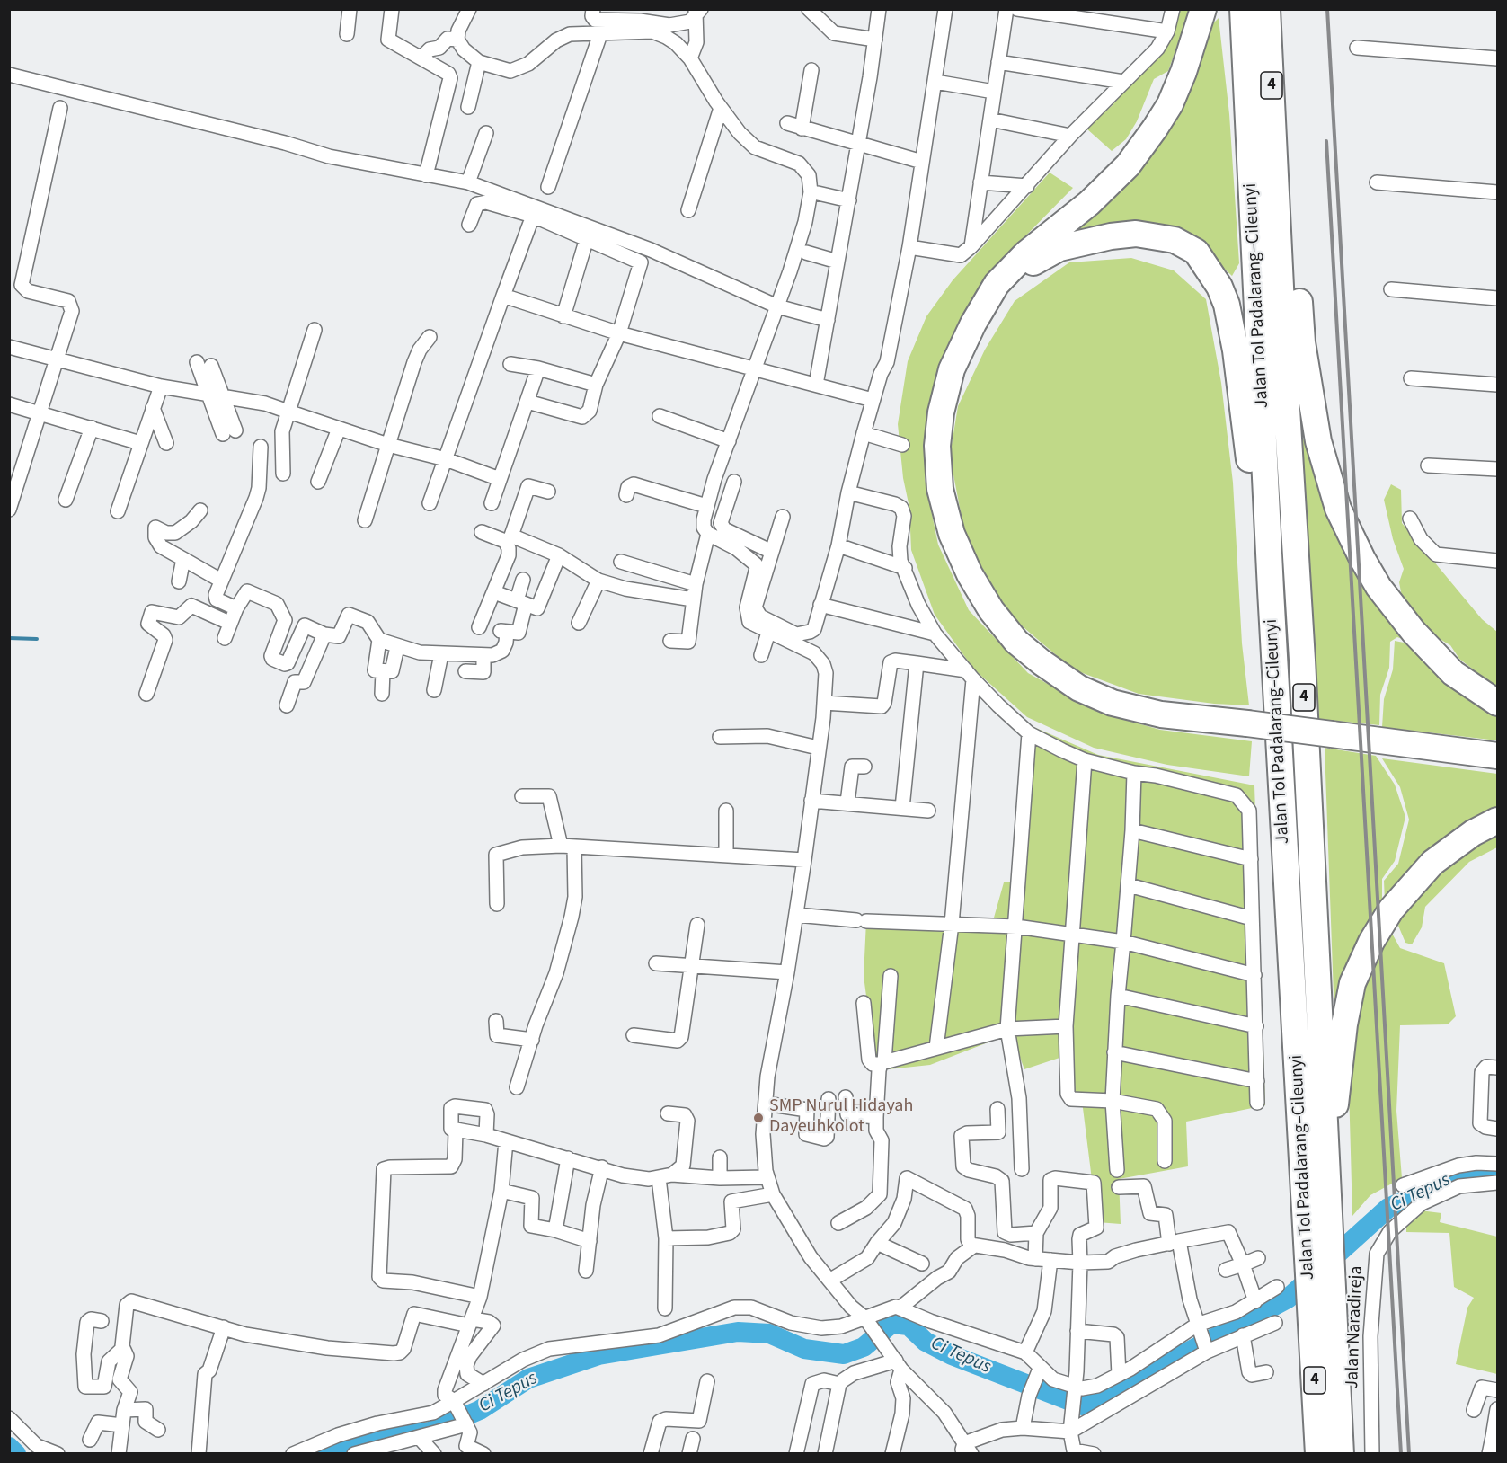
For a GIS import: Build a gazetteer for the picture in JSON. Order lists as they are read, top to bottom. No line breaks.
{"streets":{"highway":["4","Jalan Tol Padalarang–Cileunyi"],"street":["Jalan Naradireja"]},"water":["Ci Tepus"],"places":["SMP Nurul Hidayah Dayeuhkolot"]}
